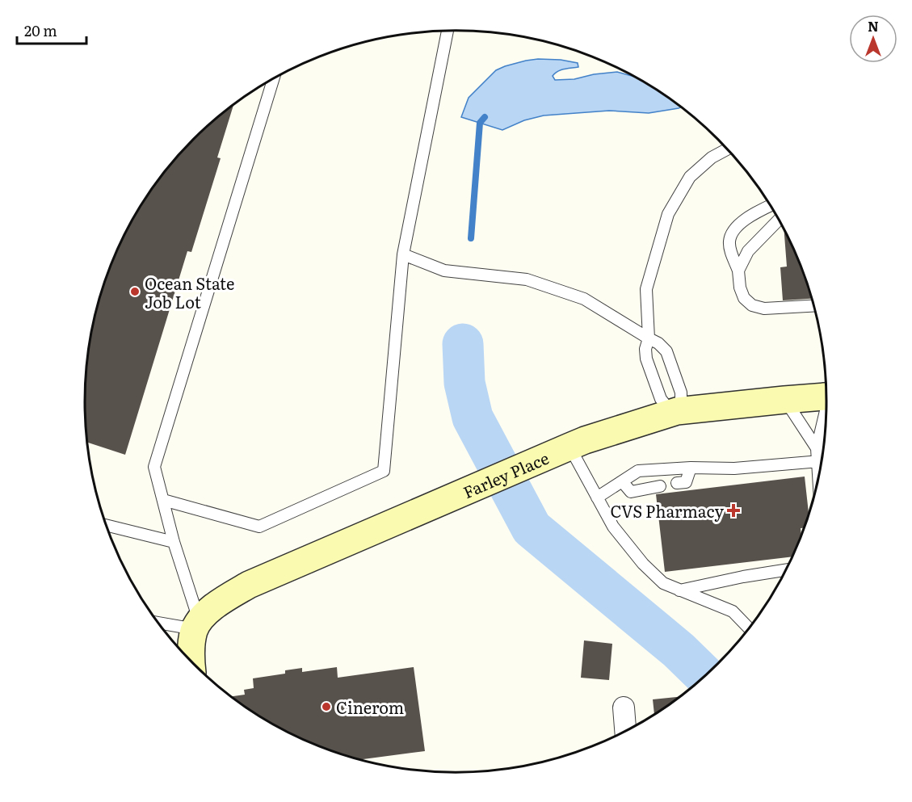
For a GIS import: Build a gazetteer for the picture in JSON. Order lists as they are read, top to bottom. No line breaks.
{"streets":{"main road":["Farley Place"]},"places":{"other":["Ocean State Job Lot","Cinerom"],"health":["CVS Pharmacy"]},"scale_bar":"20 m","north":"top"}
